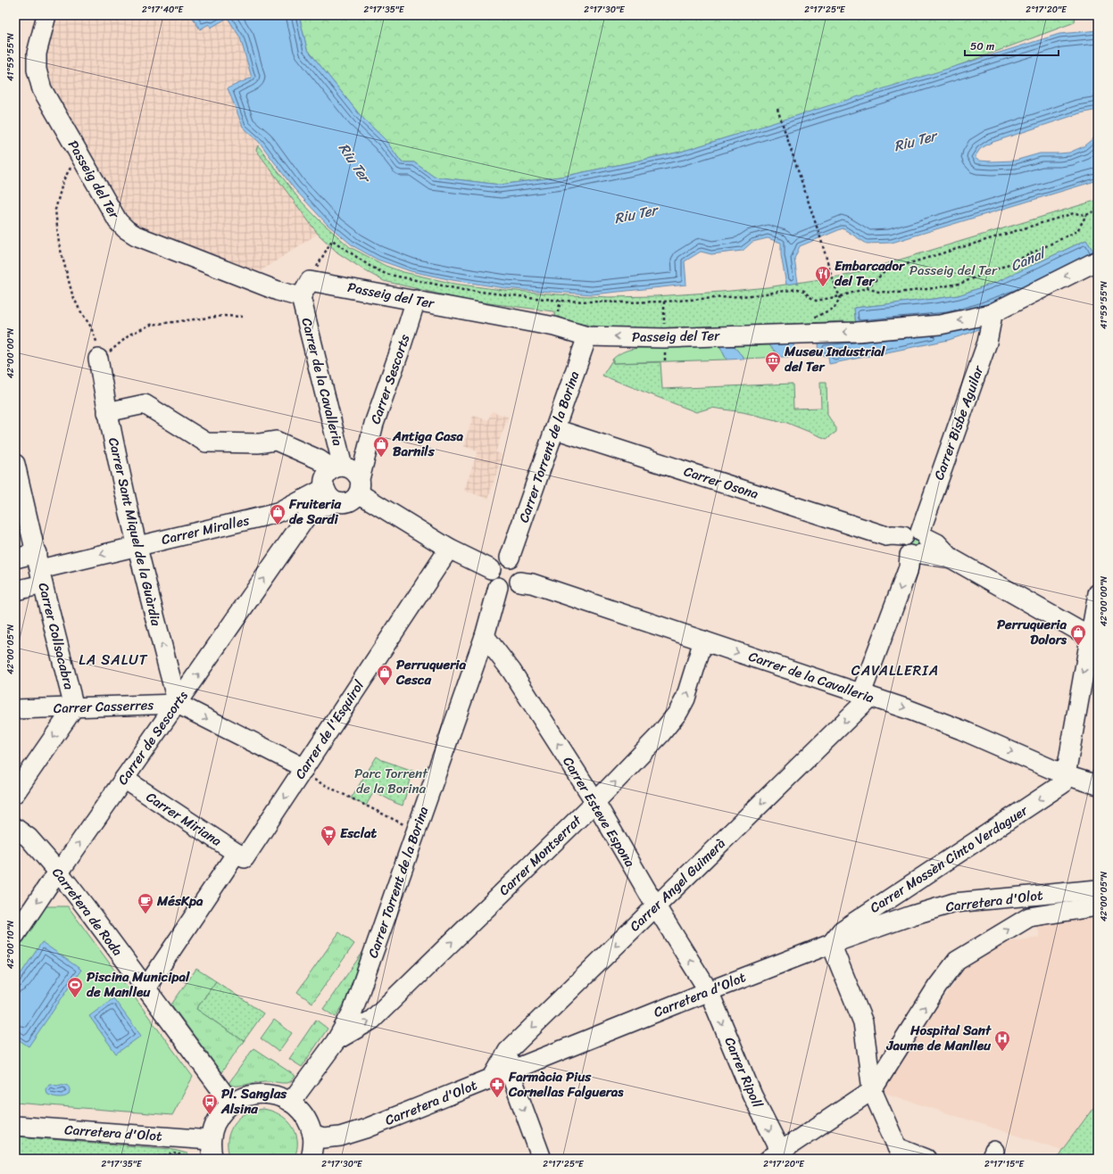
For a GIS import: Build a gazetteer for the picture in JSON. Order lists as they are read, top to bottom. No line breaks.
{"streets":{"street":["Passeig del Ter","Carrer Sescorts","Carrer de la Cavalleria","Carrer Bisbe Aguilar","Carrer Torrent de la Borina","Carrer Osona","Carrer Miralles","Carrer Sant Miquel de la Guàrdia","Carrer Collsacabra","Carrer Casserres","Carrer de l'Esquirol","Carrer de Sescorts","Carrer Esteve Espona","Carrer Miriana","Carrer Montserrat","Carrer Mossèn Cinto Verdaguer","Carrer Angel Guimerà","Carretera d'Olot","Carretera de Roda","Carrer Ripoll"]},"crossings":[["Passeig del Ter","Carrer Sescorts"],["Passeig del Ter","Carrer de la Cavalleria"],["Passeig del Ter","Carrer Bisbe Aguilar"],["Passeig del Ter","Carrer Torrent de la Borina"],["Carrer Sescorts","Carrer de la Cavalleria"],["Carrer Sescorts","Carrer Miralles"],["Carrer Sescorts","Carrer de Sescorts"],["Carrer de la Cavalleria","Carrer Bisbe Aguilar"],["Carrer de la Cavalleria","Carrer Torrent de la Borina"],["Carrer de la Cavalleria","Carrer Miralles"],["Carrer de la Cavalleria","Carrer de Sescorts"],["Carrer de la Cavalleria","Carrer Montserrat"],["Carrer de la Cavalleria","Carrer Mossèn Cinto Verdaguer"],["Carrer de la Cavalleria","Carrer Angel Guimerà"],["Carrer Bisbe Aguilar","Carrer Osona"],["Carrer Bisbe Aguilar","Carrer Angel Guimerà"],["Carrer Torrent de la Borina","Carrer Osona"],["Carrer Torrent de la Borina","Carrer Esteve Espona"],["Carrer Torrent de la Borina","Carrer Montserrat"],["Carrer Miralles","Carrer Sant Miquel de la Guàrdia"],["Carrer Miralles","Carrer Collsacabra"],["Carrer Miralles","Carrer de Sescorts"],["Carrer Sant Miquel de la Guàrdia","Carrer Casserres"],["Carrer Sant Miquel de la Guàrdia","Carrer de Sescorts"],["Carrer Collsacabra","Carrer Casserres"],["Carrer Casserres","Carrer de l'Esquirol"],["Carrer Casserres","Carrer de Sescorts"],["Carrer de l'Esquirol","Carrer Miriana"],["Carrer de Sescorts","Carrer Miriana"],["Carrer de Sescorts","Carretera de Roda"],["Carrer Esteve Espona","Carrer Montserrat"],["Carrer Esteve Espona","Carrer Angel Guimerà"],["Carrer Esteve Espona","Carretera d'Olot"],["Carrer Esteve Espona","Carrer Ripoll"],["Carrer Mossèn Cinto Verdaguer","Carretera d'Olot"],["Carrer Angel Guimerà","Carretera d'Olot"],["Carretera d'Olot","Carrer Ripoll"]],"one_way":["Carrer de la Cavalleria","Carrer Bisbe Aguilar","Carrer Sant Miquel de la Guàrdia","Carrer Casserres","Carrer Esteve Espona","Carrer Montserrat","Carrer Angel Guimerà"],"districts":["LA SALUT","CAVALLERIA"],"water":["Riu Ter","Canal"],"parks":["Passeig del Ter","Parc Torrent de la Borina"],"places":{"restaurant":["Embarcador del Ter"],"museum":["Museu Industrial del Ter"],"shop":["Antiga Casa Barnils","Fruiteria de Sardi","Perruqueria Dolors","Perruqueria Cesca"],"supermarket":["Esclat"],"cafe":["MésKpa"],"sports":["Piscina Municipal de Manlleu"],"hospital":["Hospital Sant Jaume de Manlleu"],"pharmacy":["Farmàcia Pius Cornellas Falgueras"],"bus stop":["Pl. Sanglas Alsina"]},"scale_bar":"50 m","coordinates":["2°17'40\"E","2°17'35\"E","2°17'30\"E","2°17'25\"E","2°17'20\"E","41°59'55\"N","42°00'00\"N","42°00'05\"N","42°00'10\"N","2°17'15\"E"]}
